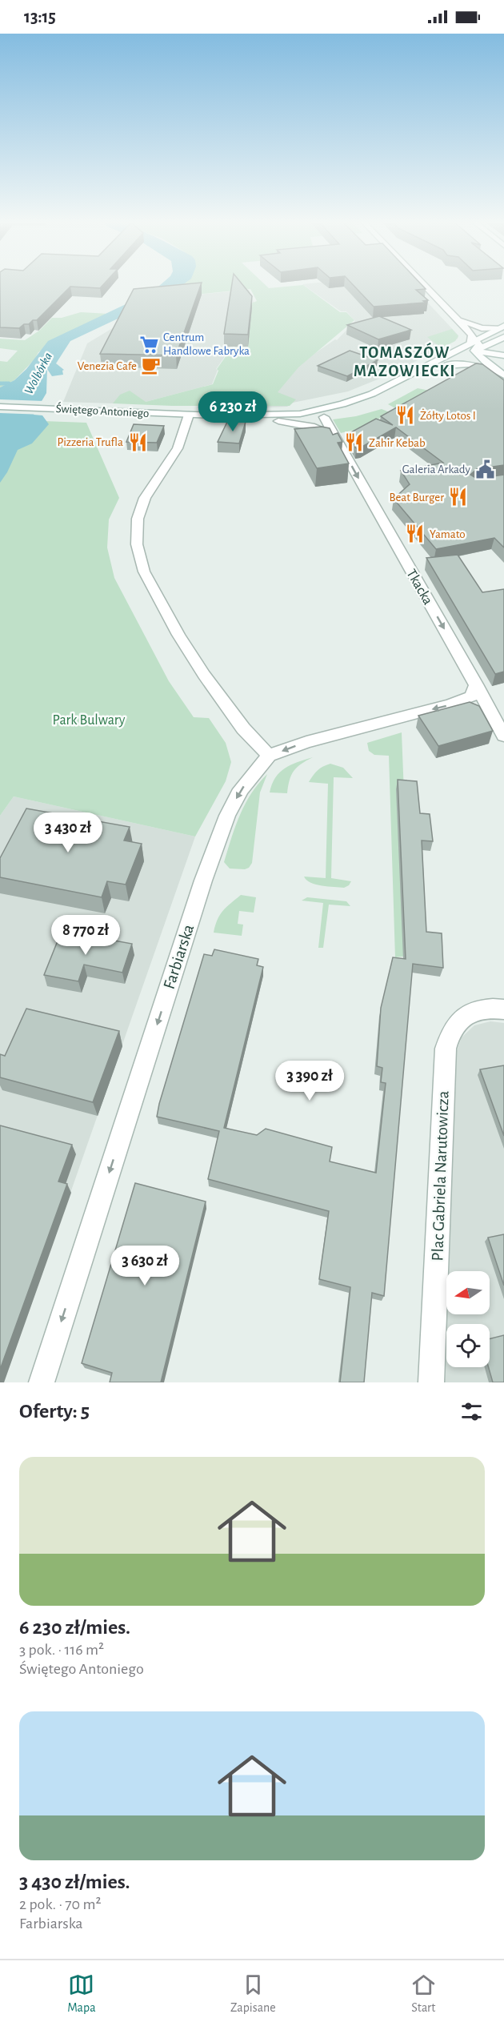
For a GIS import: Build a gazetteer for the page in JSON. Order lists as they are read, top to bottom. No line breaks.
{"streets":{"street":["Świętego Antoniego","Tkacka","Farbiarska","Plac Gabriela Narutowicza"]},"crossings":[["Świętego Antoniego","Tkacka"],["Tkacka","Farbiarska"]],"one_way":["Tkacka","Farbiarska"],"districts":["TOMASZÓW MAZOWIECKI"],"water":["Wolbórka"],"parks":["Park Bulwary"],"places":{"supermarket":["Centrum Handlowe Fabryka"],"cafe":["Venezia Cafe"],"restaurant":["Żółty Lotos I","Pizzeria Trufla","Zahir Kebab","Beat Burger","Yamato"],"public building":["Galeria Arkady"]},"north":"left","page":{"status":"13:15","price":["6 230 zł","3 430 zł","8 770 zł","3 390 zł","3 630 zł"],"heading":"Oferty: 5","list":[{"name":"6 230 zł/mies.","note":"3 pok. · 116 m² · Świętego Antoniego"},{"name":"3 430 zł/mies.","note":"2 pok. · 70 m² · Farbiarska"}],"tabs":["Mapa","Zapisane","Start"]}}
